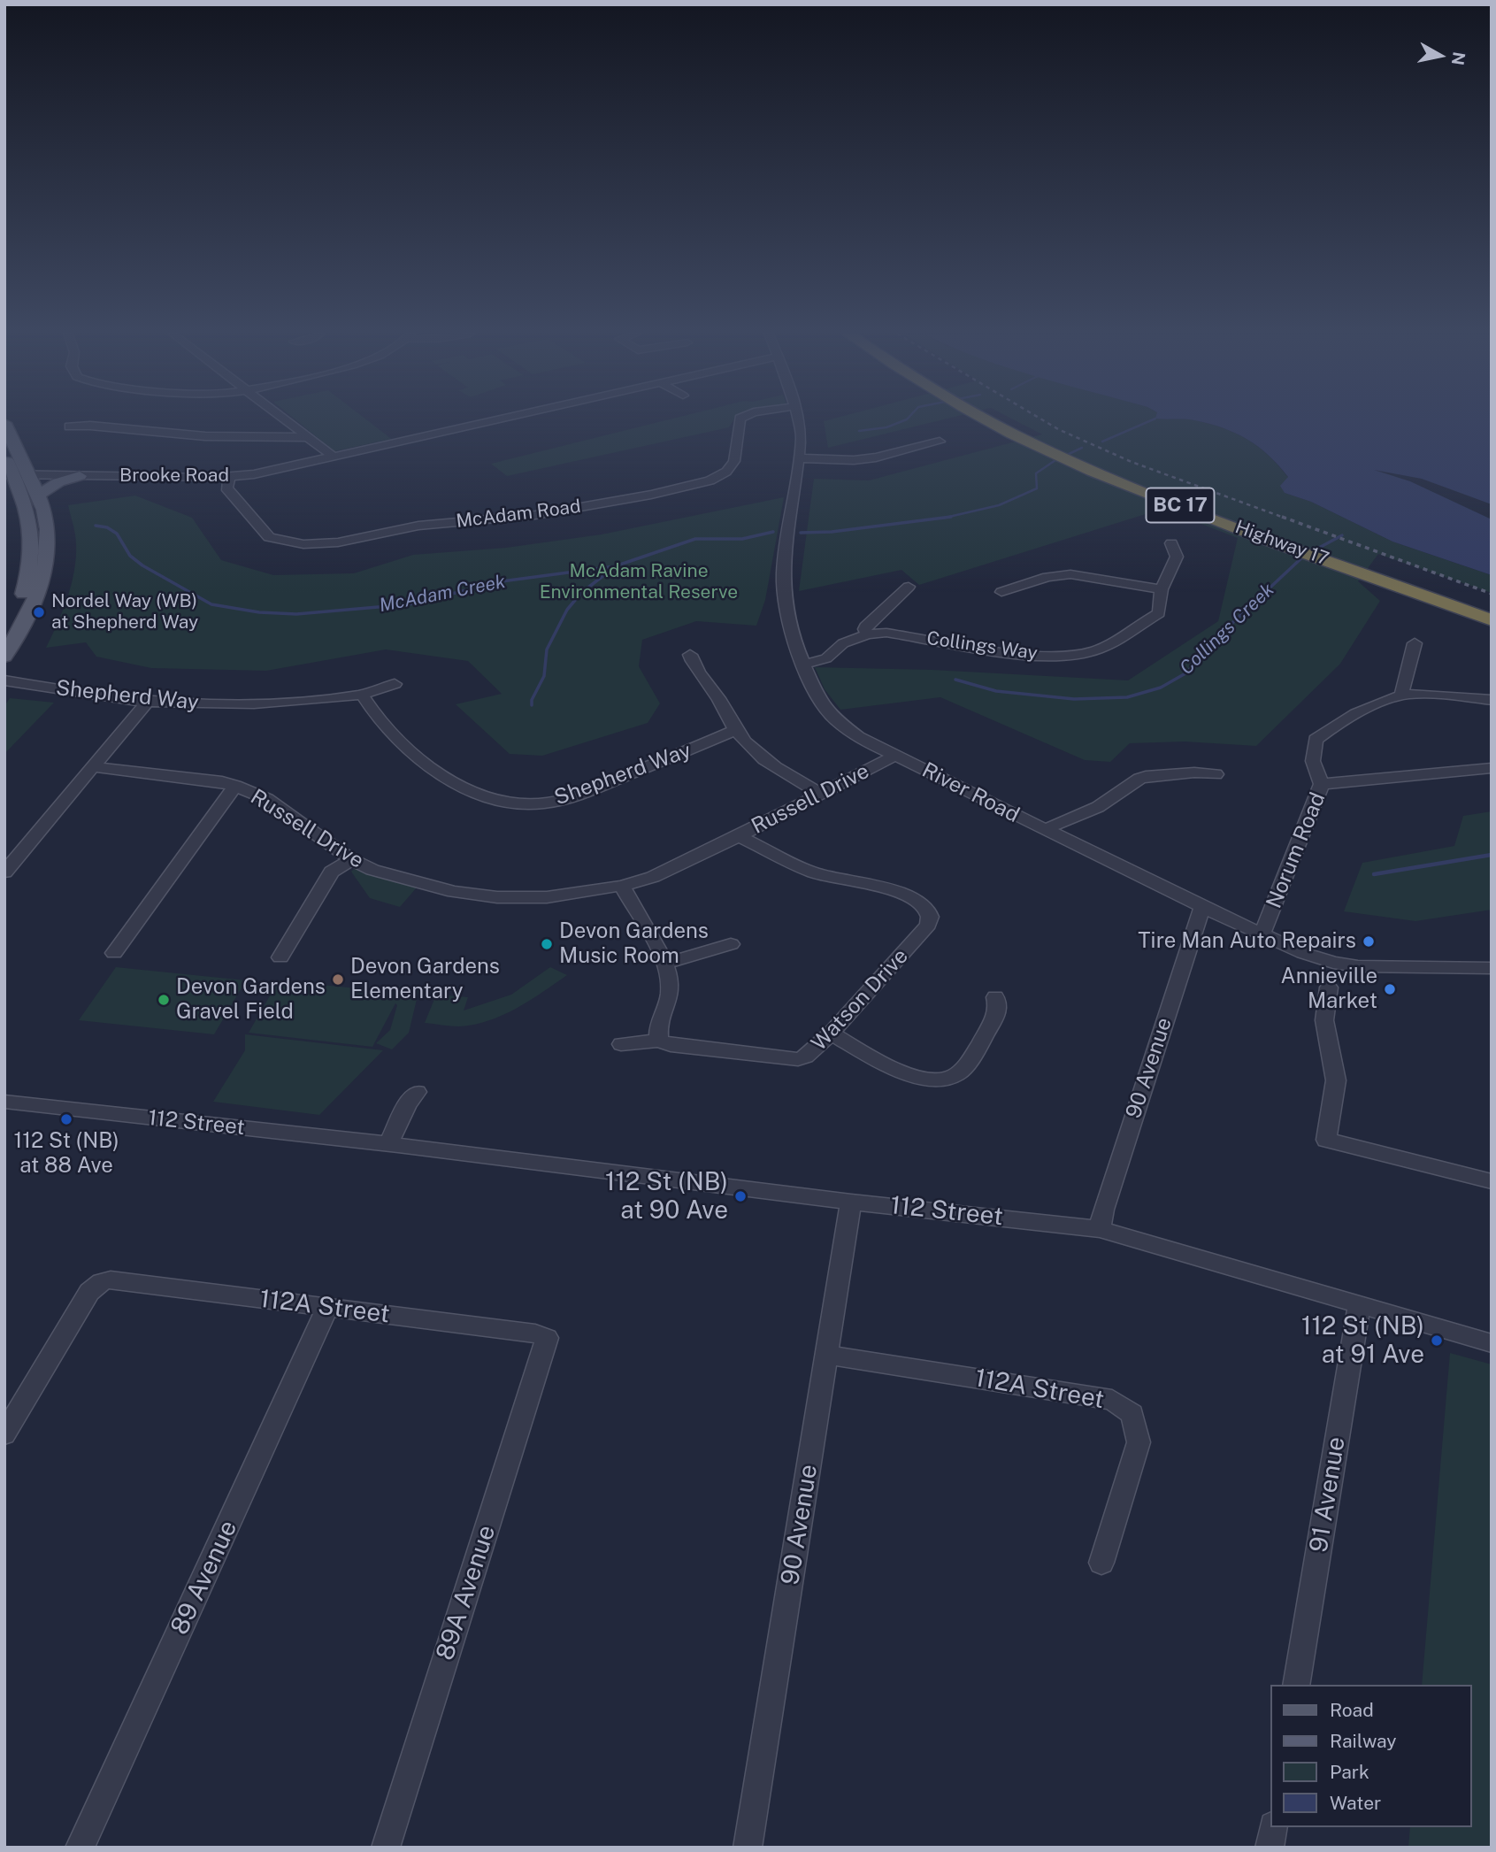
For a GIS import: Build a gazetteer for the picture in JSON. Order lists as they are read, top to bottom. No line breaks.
{"streets":{"highway":["BC 17","Highway 17"],"street":["Brooke Road","McAdam Road","Collings Way","Shepherd Way","River Road","Russell Drive","Norum Road","Watson Drive","90 Avenue","112 Street","112A Street","91 Avenue","89 Avenue","89A Avenue"]},"crossings":[["Brooke Road","McAdam Road"],["Collings Way","River Road"],["River Road","Russell Drive"],["River Road","Norum Road"],["River Road","90 Avenue"],["Russell Drive","Watson Drive"],["90 Avenue","112 Street"],["90 Avenue","112A Street"],["112 Street","91 Avenue"],["112A Street","89 Avenue"],["112A Street","89A Avenue"]],"water":["McAdam Creek","Collings Creek"],"parks":["McAdam Ravine Environmental Reserve"],"places":["Nordel Way (WB) at Shepherd Way","Tire Man Auto Repairs","Devon Gardens Music Room","Devon Gardens Elementary","Annieville Market","Devon Gardens Gravel Field","112 St (NB) at 88 Ave","112 St (NB) at 90 Ave","112 St (NB) at 91 Ave"],"legend":["Road","Railway","Park","Water"],"north":"right"}
